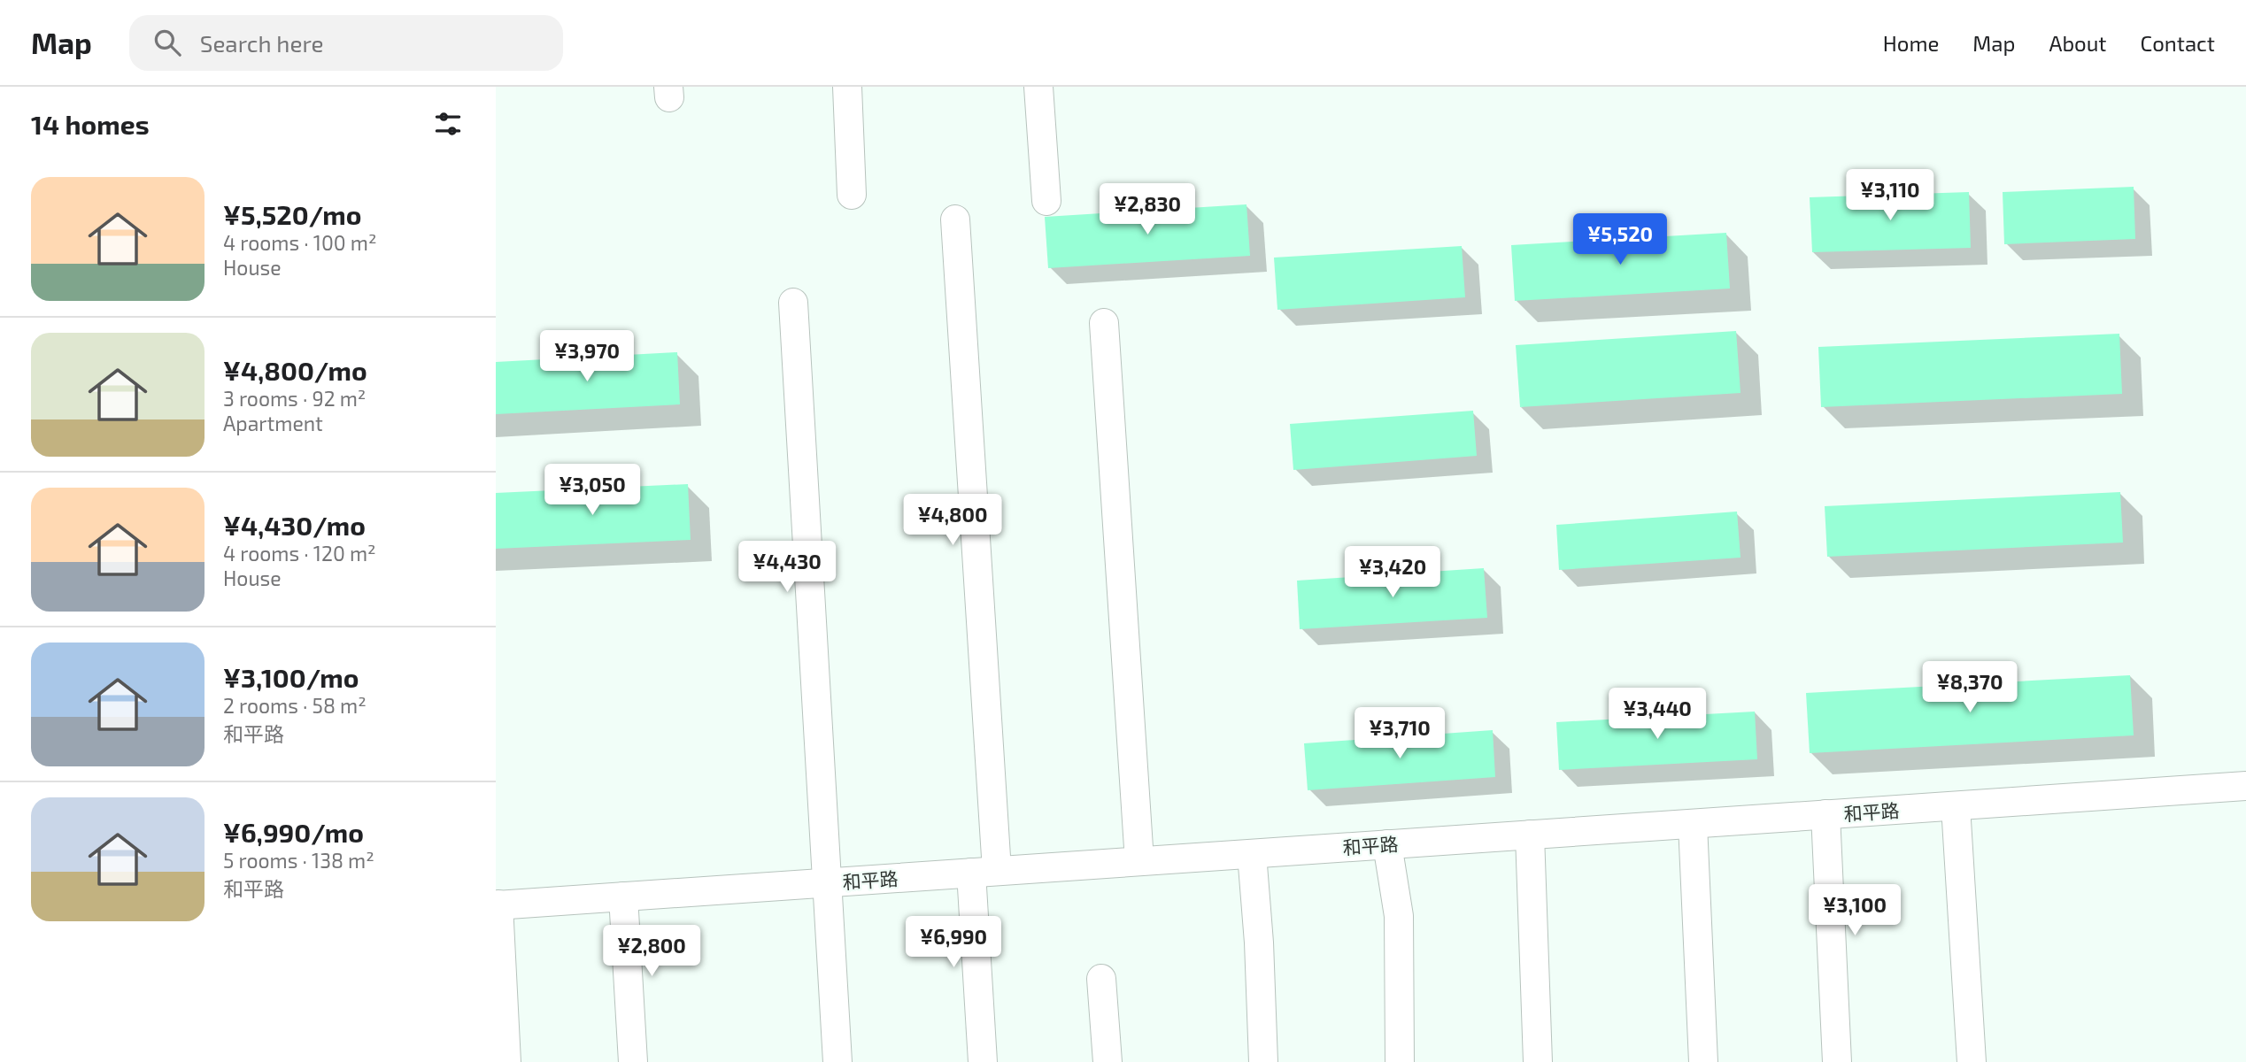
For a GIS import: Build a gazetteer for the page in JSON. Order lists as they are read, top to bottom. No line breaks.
{"streets":{"street":["和平路"]},"page":{"header":"Map","search":"Search here","nav":["Home","Map","About","Contact"],"heading":"14 homes","list":[{"name":"¥5,520/mo","note":"4 rooms · 100 m² · House"},{"name":"¥4,800/mo","note":"3 rooms · 92 m² · Apartment"},{"name":"¥4,430/mo","note":"4 rooms · 120 m² · House"},{"name":"¥3,100/mo","note":"2 rooms · 58 m² · 和平路"},{"name":"¥6,990/mo","note":"5 rooms · 138 m² · 和平路"}],"price":["¥3,110","¥2,830","¥5,520","¥3,970","¥3,050","¥4,800","¥4,430","¥3,420","¥8,370","¥3,440","¥3,710","¥3,100","¥6,990","¥2,800"]}}
